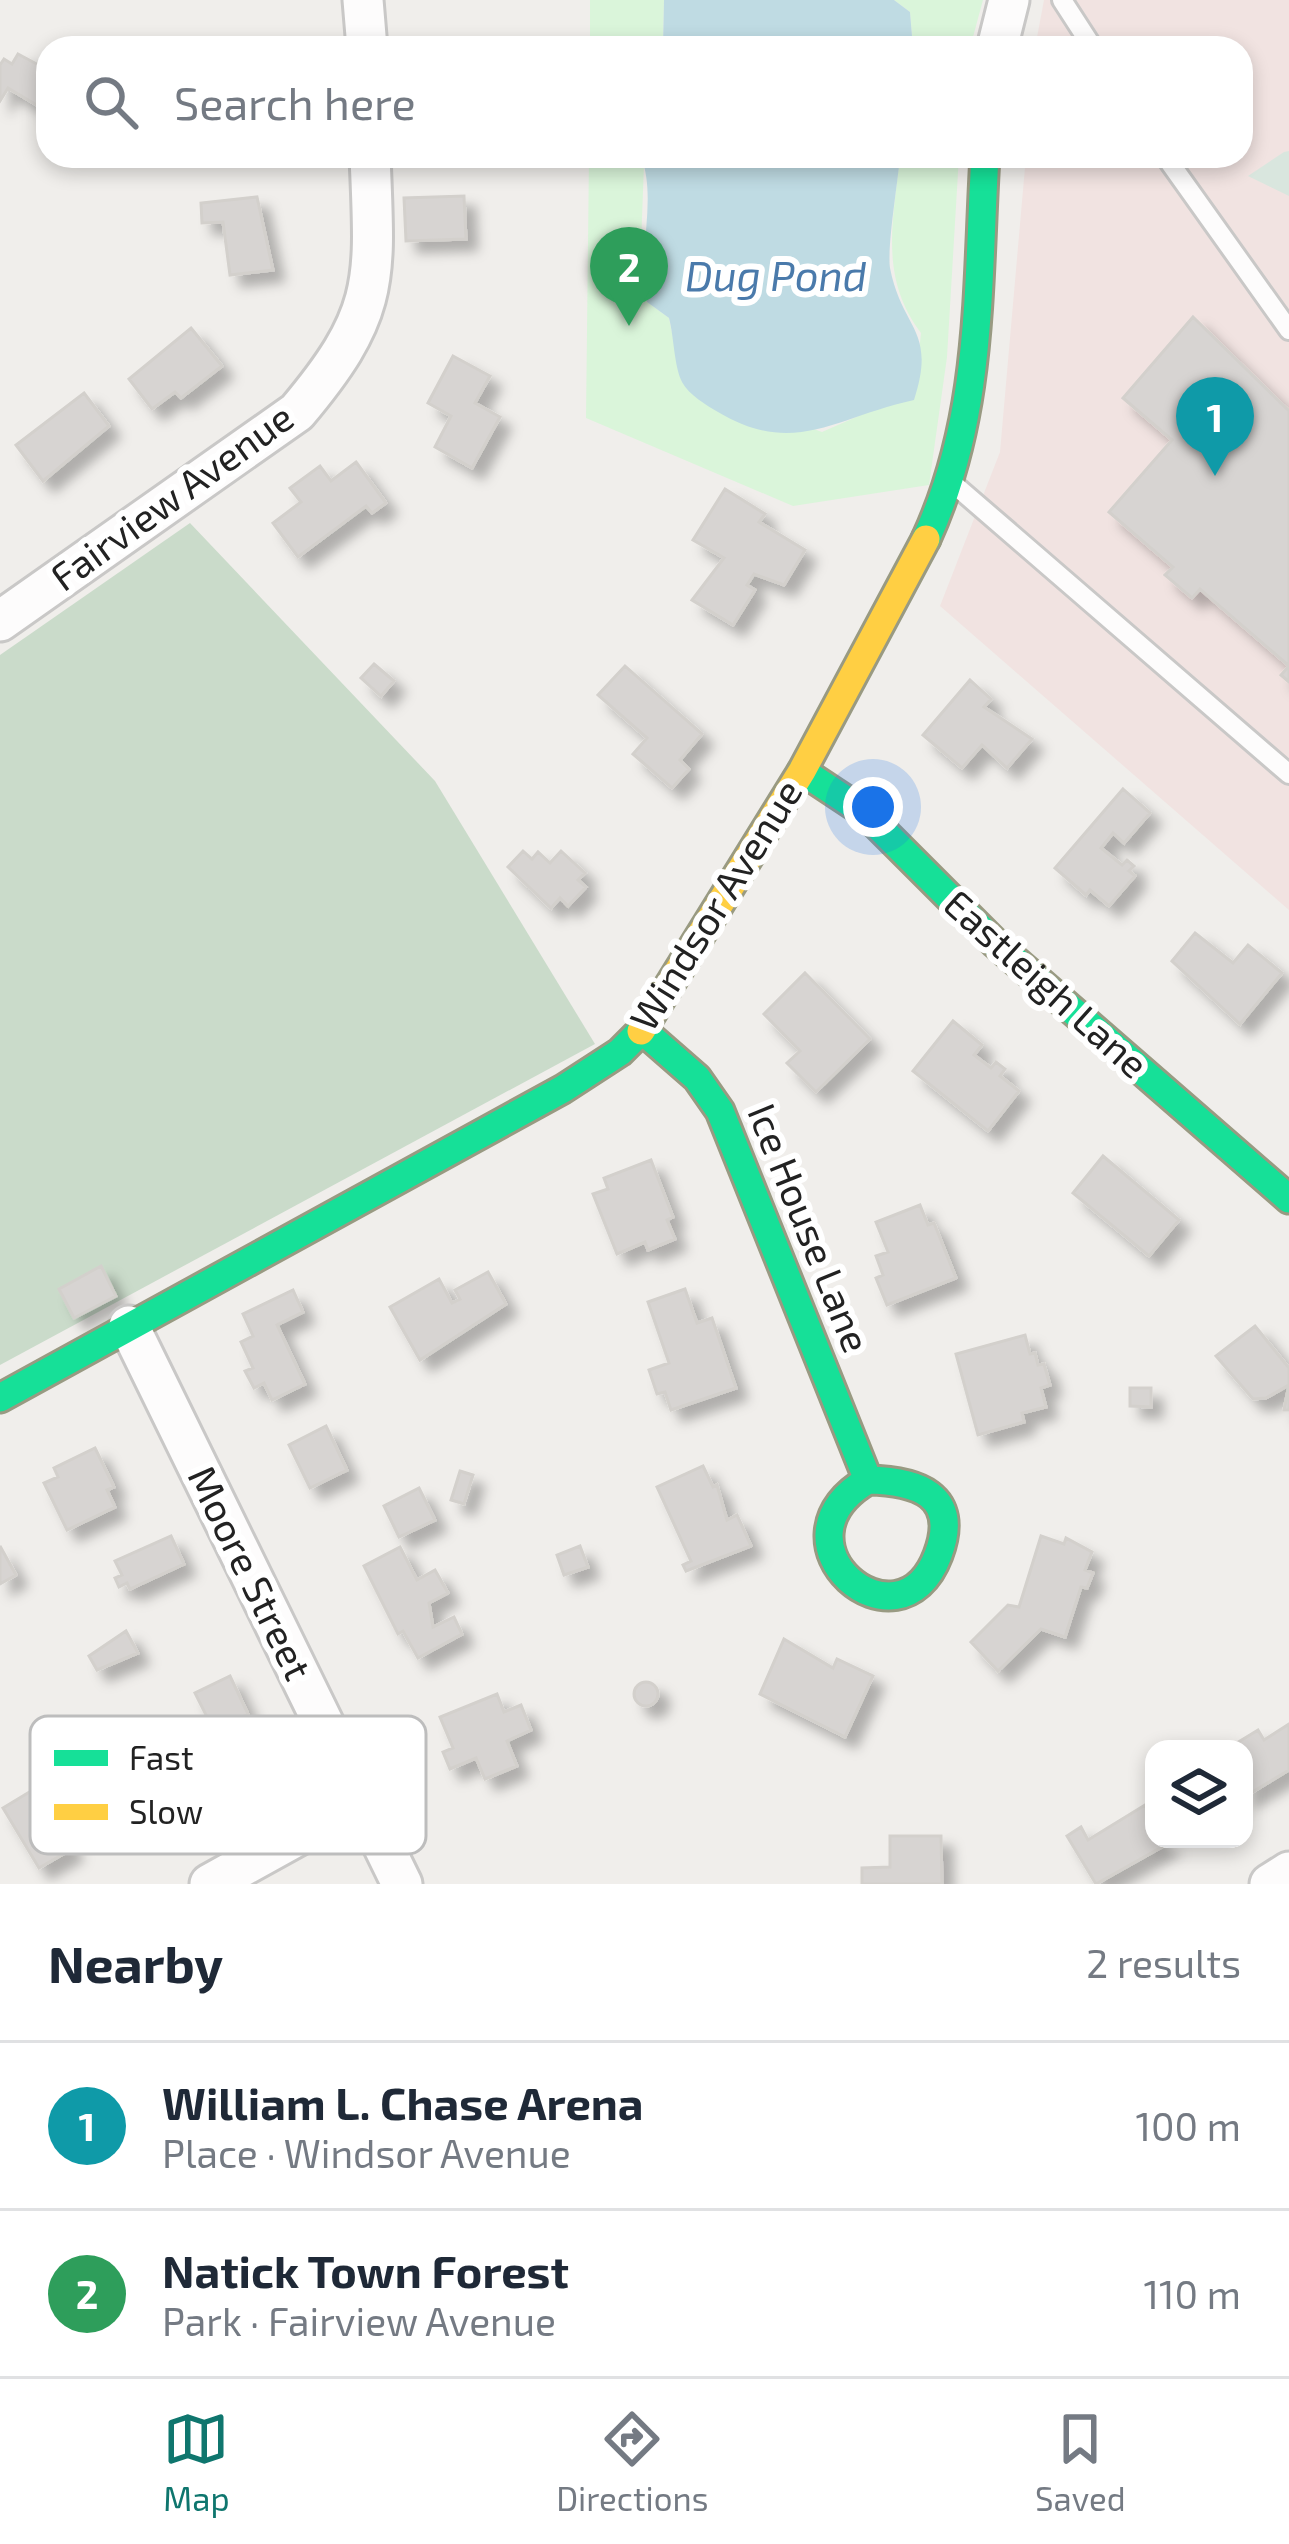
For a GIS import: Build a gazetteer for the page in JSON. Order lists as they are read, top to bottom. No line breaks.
{"streets":{"street":["Fairview Avenue","Windsor Avenue","Eastleigh Lane","Ice House Lane","Moore Street"]},"crossings":[["Windsor Avenue","Eastleigh Lane"],["Windsor Avenue","Ice House Lane"],["Windsor Avenue","Moore Street"]],"water":["Dug Pond"],"legend":["Fast","Slow"],"page":{"search":"Search here","pins":["2","1"],"heading":["Nearby","2 results"],"list":[{"mark":"1","name":"William L. Chase Arena","note":"Place · Windsor Avenue","value":"100 m"},{"mark":"2","name":"Natick Town Forest","note":"Park · Fairview Avenue","value":"110 m"}],"nav":["Map","Directions","Saved"]}}
